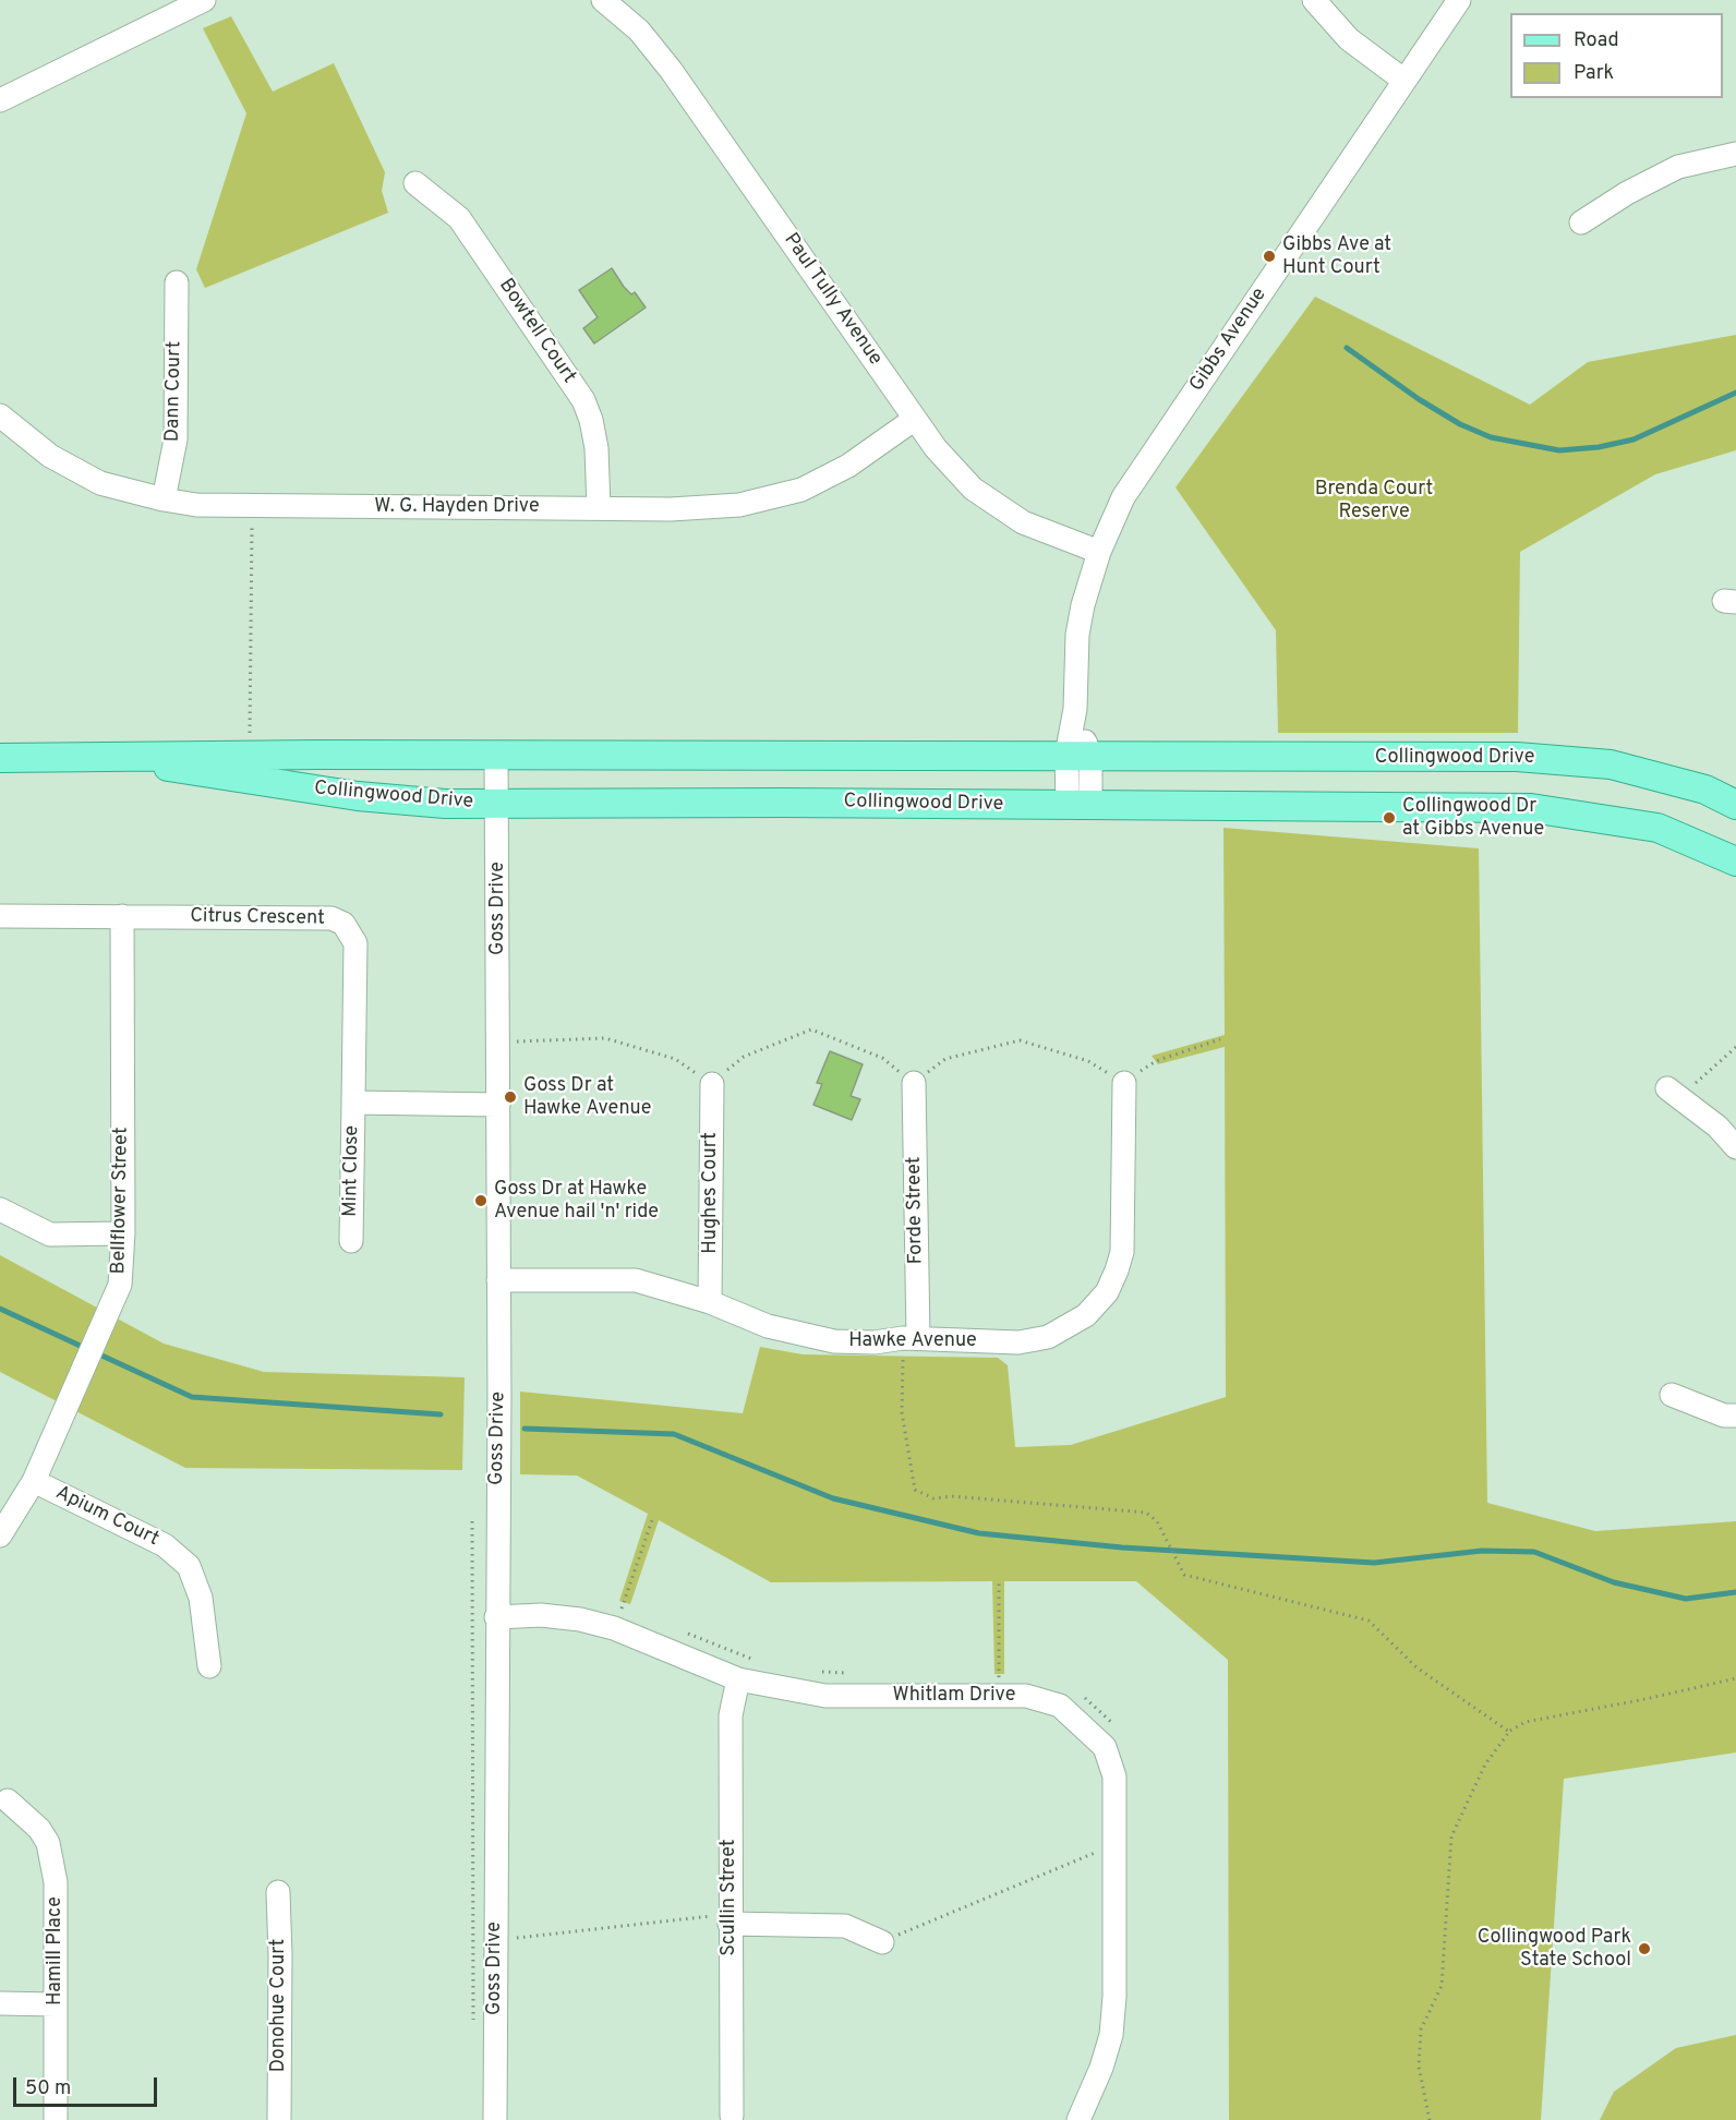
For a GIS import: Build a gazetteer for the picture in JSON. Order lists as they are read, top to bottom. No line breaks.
{"streets":{"main road":["Collingwood Drive"],"street":["Paul Tully Avenue","Bowtell Court","Gibbs Avenue","Dann Court","W. G. Hayden Drive","Goss Drive","Citrus Crescent","Mint Close","Hughes Court","Bellflower Street","Forde Street","Hawke Avenue","Apium Court","Whitlam Drive","Scullin Street","Hamill Place","Donohue Court"]},"crossings":[["Paul Tully Avenue","Gibbs Avenue"],["Paul Tully Avenue","W. G. Hayden Drive"],["Bowtell Court","W. G. Hayden Drive"],["Gibbs Avenue","Collingwood Drive"],["Dann Court","W. G. Hayden Drive"],["Collingwood Drive","Goss Drive"],["Goss Drive","Hawke Avenue"],["Goss Drive","Whitlam Drive"],["Citrus Crescent","Mint Close"],["Citrus Crescent","Bellflower Street"],["Hughes Court","Hawke Avenue"],["Bellflower Street","Apium Court"],["Forde Street","Hawke Avenue"],["Whitlam Drive","Scullin Street"]],"parks":["Brenda Court Reserve"],"places":["Gibbs Ave at Hunt Court","Collingwood Dr at Gibbs Avenue","Goss Dr at Hawke Avenue","Goss Dr at Hawke Avenue hail 'n' ride","Collingwood Park State School"],"legend":["Road","Park"],"scale_bar":"50 m"}
